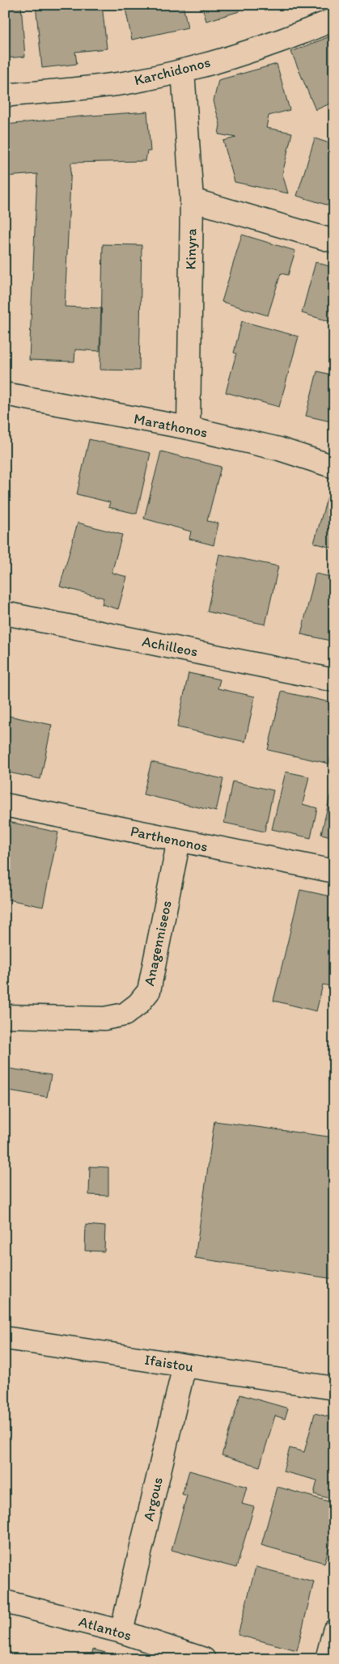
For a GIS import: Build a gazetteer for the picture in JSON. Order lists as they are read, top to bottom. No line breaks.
{"streets":{"street":["Karchidonos","Kinyra","Marathonos","Achilleos","Parthenonos","Anagenniseos","Ifaistou","Argous","Atlantos"]},"crossings":[["Karchidonos","Kinyra"],["Kinyra","Marathonos"],["Parthenonos","Anagenniseos"],["Ifaistou","Argous"],["Argous","Atlantos"]]}
